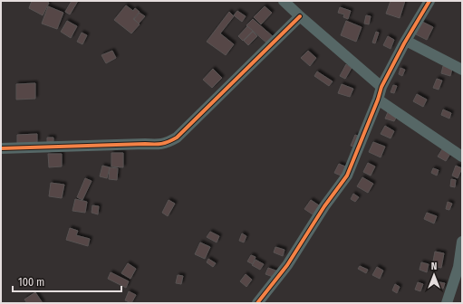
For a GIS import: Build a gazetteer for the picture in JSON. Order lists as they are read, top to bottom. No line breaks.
{"scale_bar":"100 m","north":"top"}
